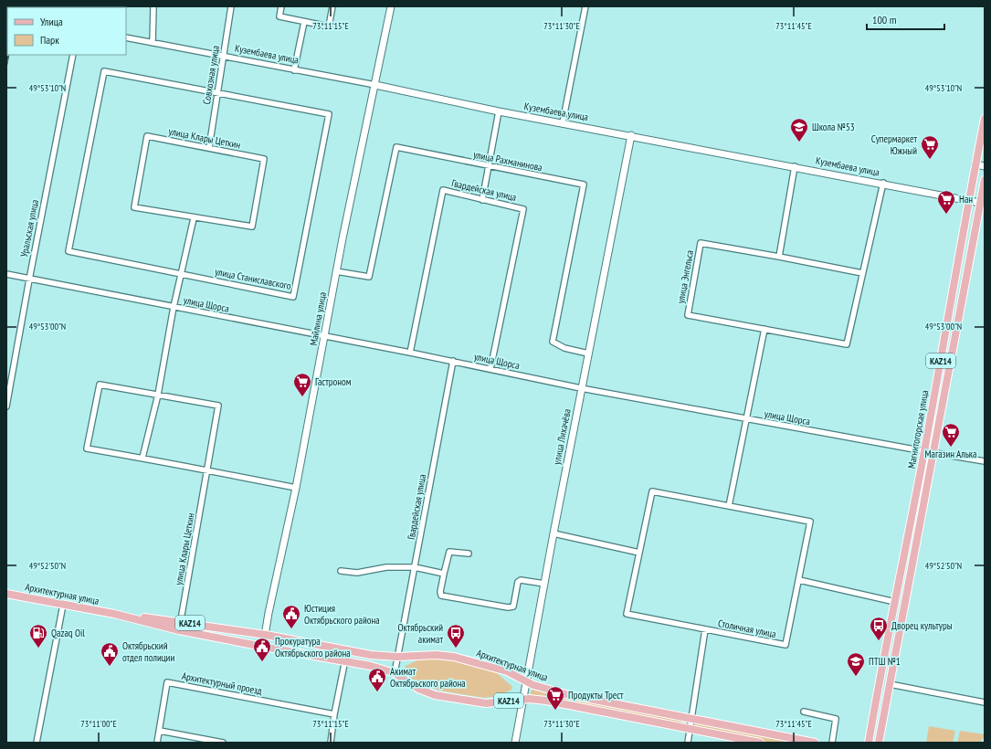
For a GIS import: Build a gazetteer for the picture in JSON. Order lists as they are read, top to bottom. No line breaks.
{"streets":{"main road":["KAZ14","Магнитогорская улица","Архитектурная улица"],"street":["Кузембаева улица","Совхозная улица","улица Клары Цеткин","улица Рахманинова","Гвардейская улица","Уральская улица","улица Энгельса","улица Станиславского","улица Щорса","Майлина улица","улица Лихачёва","Столичная улица","Архитектурный проезд"]},"crossings":[["Кузембаева улица","Совхозная улица"],["Кузембаева улица","улица Энгельса"],["Кузембаева улица","Майлина улица"],["Кузембаева улица","Магнитогорская улица"],["Кузембаева улица","улица Лихачёва"],["Совхозная улица","улица Клары Цеткин"],["Совхозная улица","улица Станиславского"],["улица Клары Цеткин","Майлина улица"],["улица Клары Цеткин","Архитектурная улица"],["улица Рахманинова","Майлина улица"],["улица Рахманинова","улица Лихачёва"],["Гвардейская улица","улица Щорса"],["Гвардейская улица","Архитектурная улица"],["Уральская улица","улица Щорса"],["улица Щорса","Майлина улица"],["улица Щорса","Магнитогорская улица"],["улица Щорса","улица Лихачёва"],["Майлина улица","Архитектурная улица"],["улица Лихачёва","Архитектурная улица"],["Архитектурная улица","Столичная улица"]],"places":{"school or university":["Школа №53","ПТШ №1"],"supermarket":["Супермаркет Южный","Нан","Гастроном","Магазин Алька","Продукты Трест"],"public building":["Юстиция Октябрьского района","Прокуратура Октябрьского района","Октябрьский отдел полиции","Акимат Октябрьского района"],"bus stop":["Дворец культуры","Октябрьский акимат"],"fuel station":["Qazaq Oil"]},"legend":["Улица","Парк"],"scale_bar":"100 m","coordinates":["73°11'15\"E","73°11'30\"E","73°11'45\"E","49°53'10\"N","49°53'00\"N","49°52'50\"N","73°11'00\"E"]}
